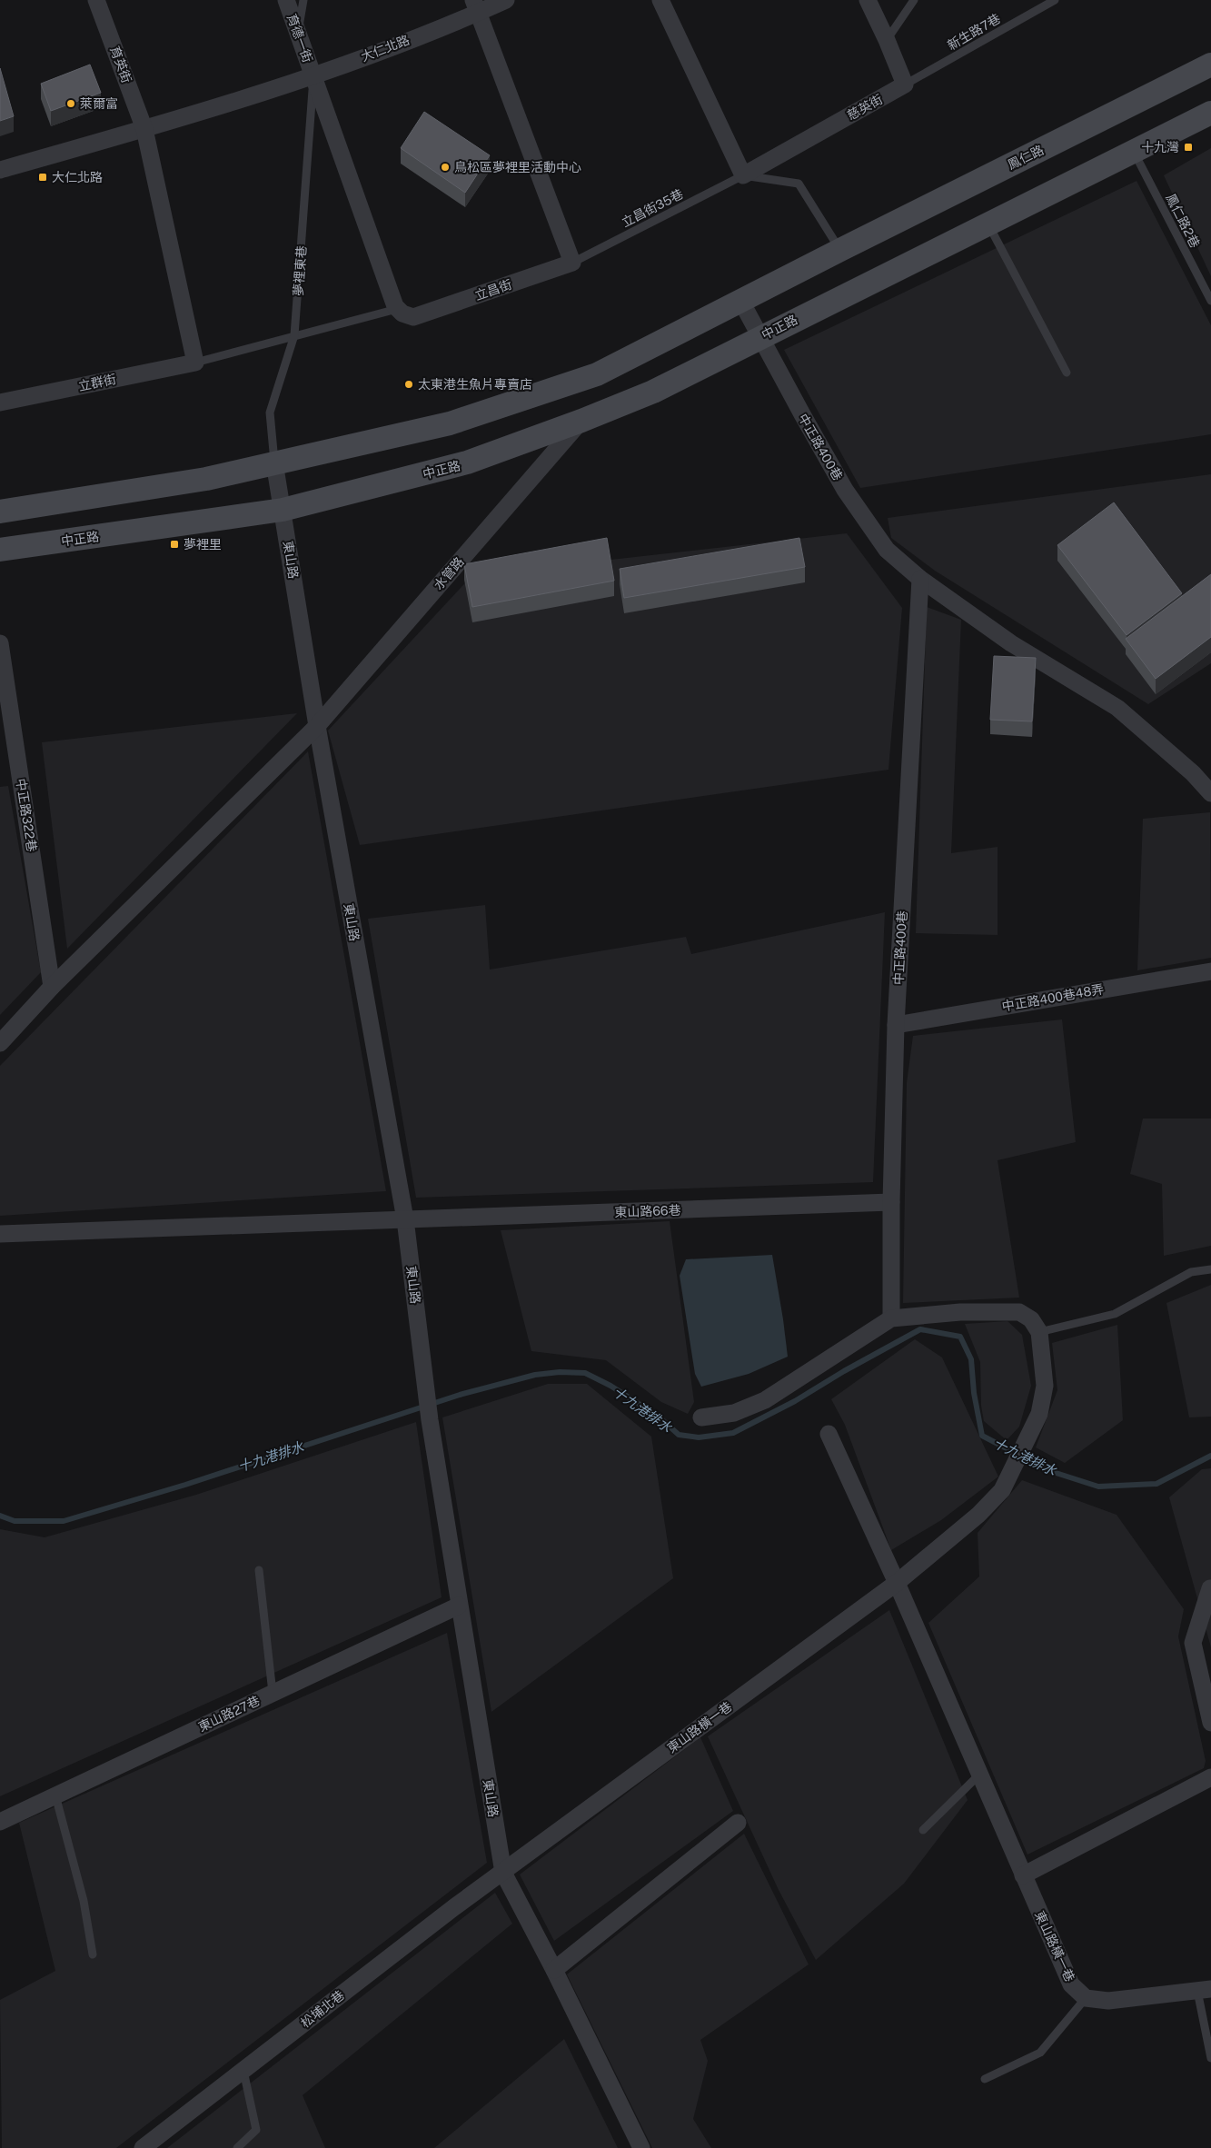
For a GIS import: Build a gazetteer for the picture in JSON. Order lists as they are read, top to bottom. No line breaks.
{"streets":{"main road":["鳳仁路","中正路"],"street":["育德一街","大仁北路","育英街","慈英街","立昌街","立群街","中正路400巷","東山路","水管路","中正路322巷","中正路400巷48弄","東山路66巷","東山路27巷","東山路橫一巷","松埔北巷"],"lane":["新生路7巷","立昌街35巷","鳳仁路2巷","夢裡東巷"]},"crossings":[["新生路7巷","慈英街"],["育德一街","大仁北路"],["育德一街","夢裡東巷"],["大仁北路","育英街"],["大仁北路","夢裡東巷"],["慈英街","立昌街35巷"],["立昌街35巷","立昌街"],["夢裡東巷","東山路"],["中正路","中正路400巷"],["中正路","東山路"],["中正路","水管路"],["中正路400巷","中正路400巷48弄"],["中正路400巷","東山路66巷"],["東山路","水管路"],["東山路","東山路66巷"],["東山路","東山路27巷"],["東山路","東山路橫一巷"],["東山路","松埔北巷"],["水管路","中正路322巷"],["東山路橫一巷","松埔北巷"]],"water":["十九港排水"],"places":{"other":["萊爾富","鳥松區夢裡里活動中心","太東港生魚片專賣店"],"transit":["十九灣","大仁北路","夢裡里"]}}
